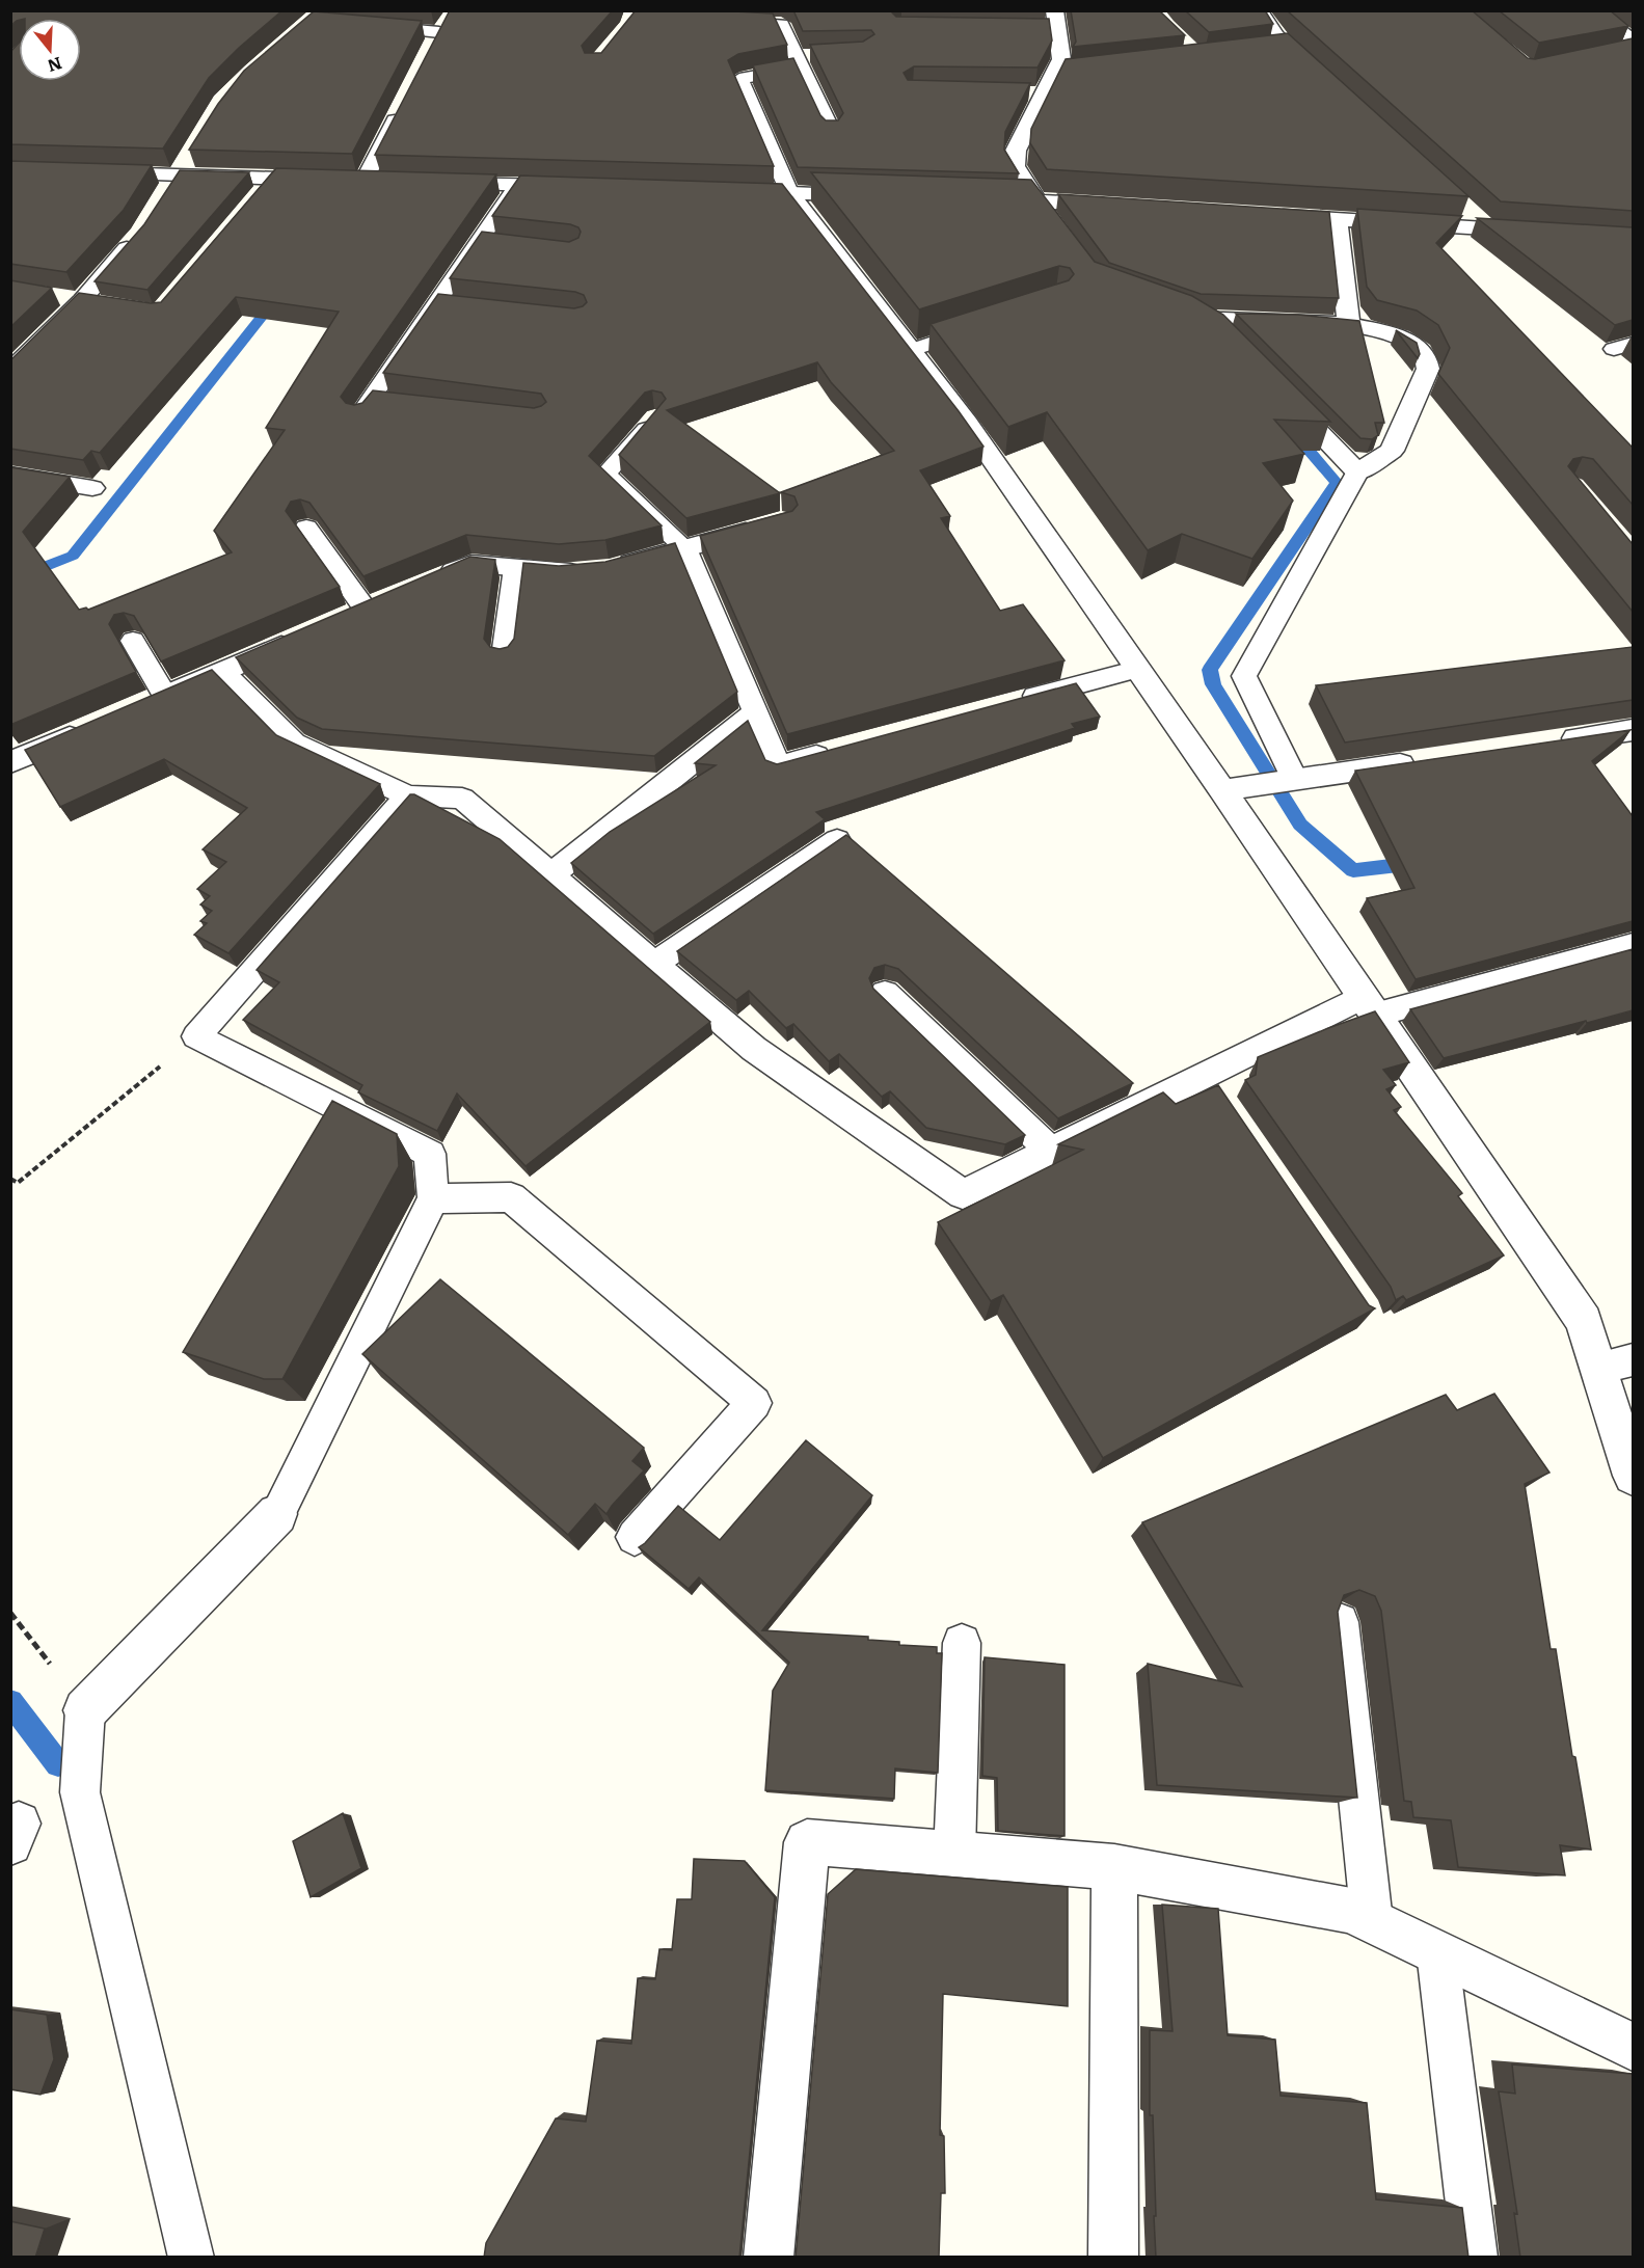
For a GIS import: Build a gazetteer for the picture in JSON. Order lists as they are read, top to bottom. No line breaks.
{"north":"bottom"}
